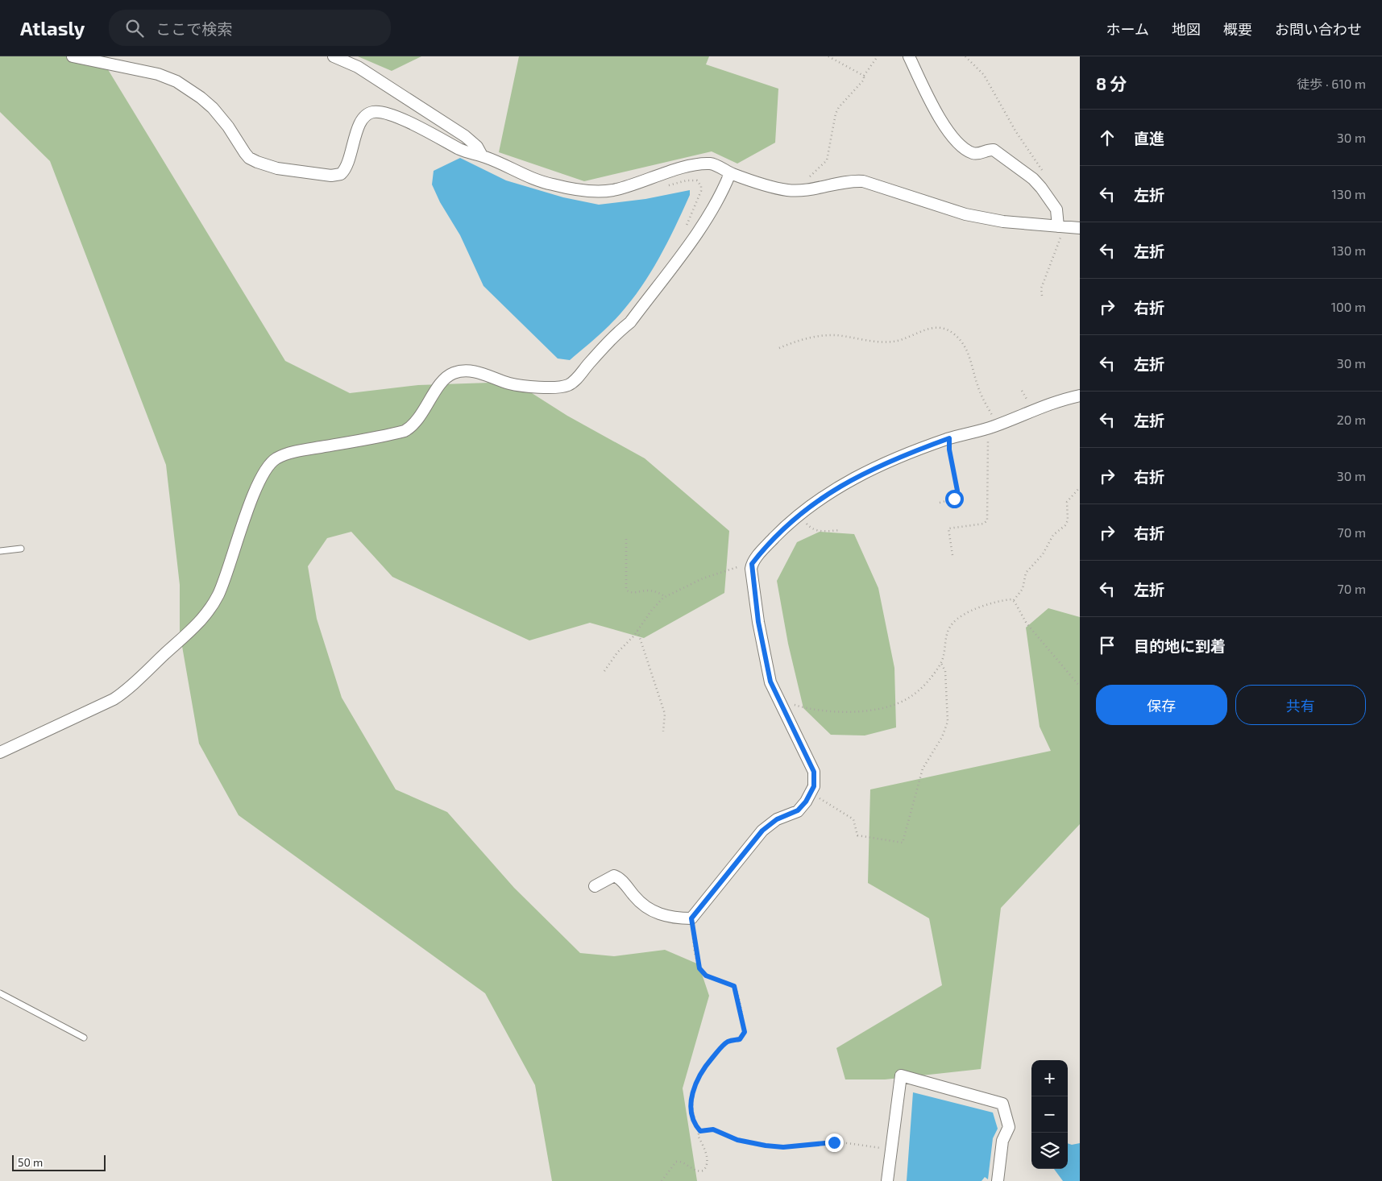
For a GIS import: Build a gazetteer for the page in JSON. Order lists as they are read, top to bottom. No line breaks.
{"scale_bar":"50 m","page":{"header":"Atlasly","search":"ここで検索","nav":["ホーム","地図","概要","お問い合わせ"],"heading":["8 分","徒歩 · 610 m"],"list":[["直進","30 m"],["左折","130 m"],["左折","130 m"],["右折","100 m"],["左折","30 m"],["左折","20 m"],["右折","30 m"],["右折","70 m"],["左折","70 m"],"目的地に到着"],"buttons":["保存","共有"],"map_buttons":["+","−"],"scale":"50 m"}}
